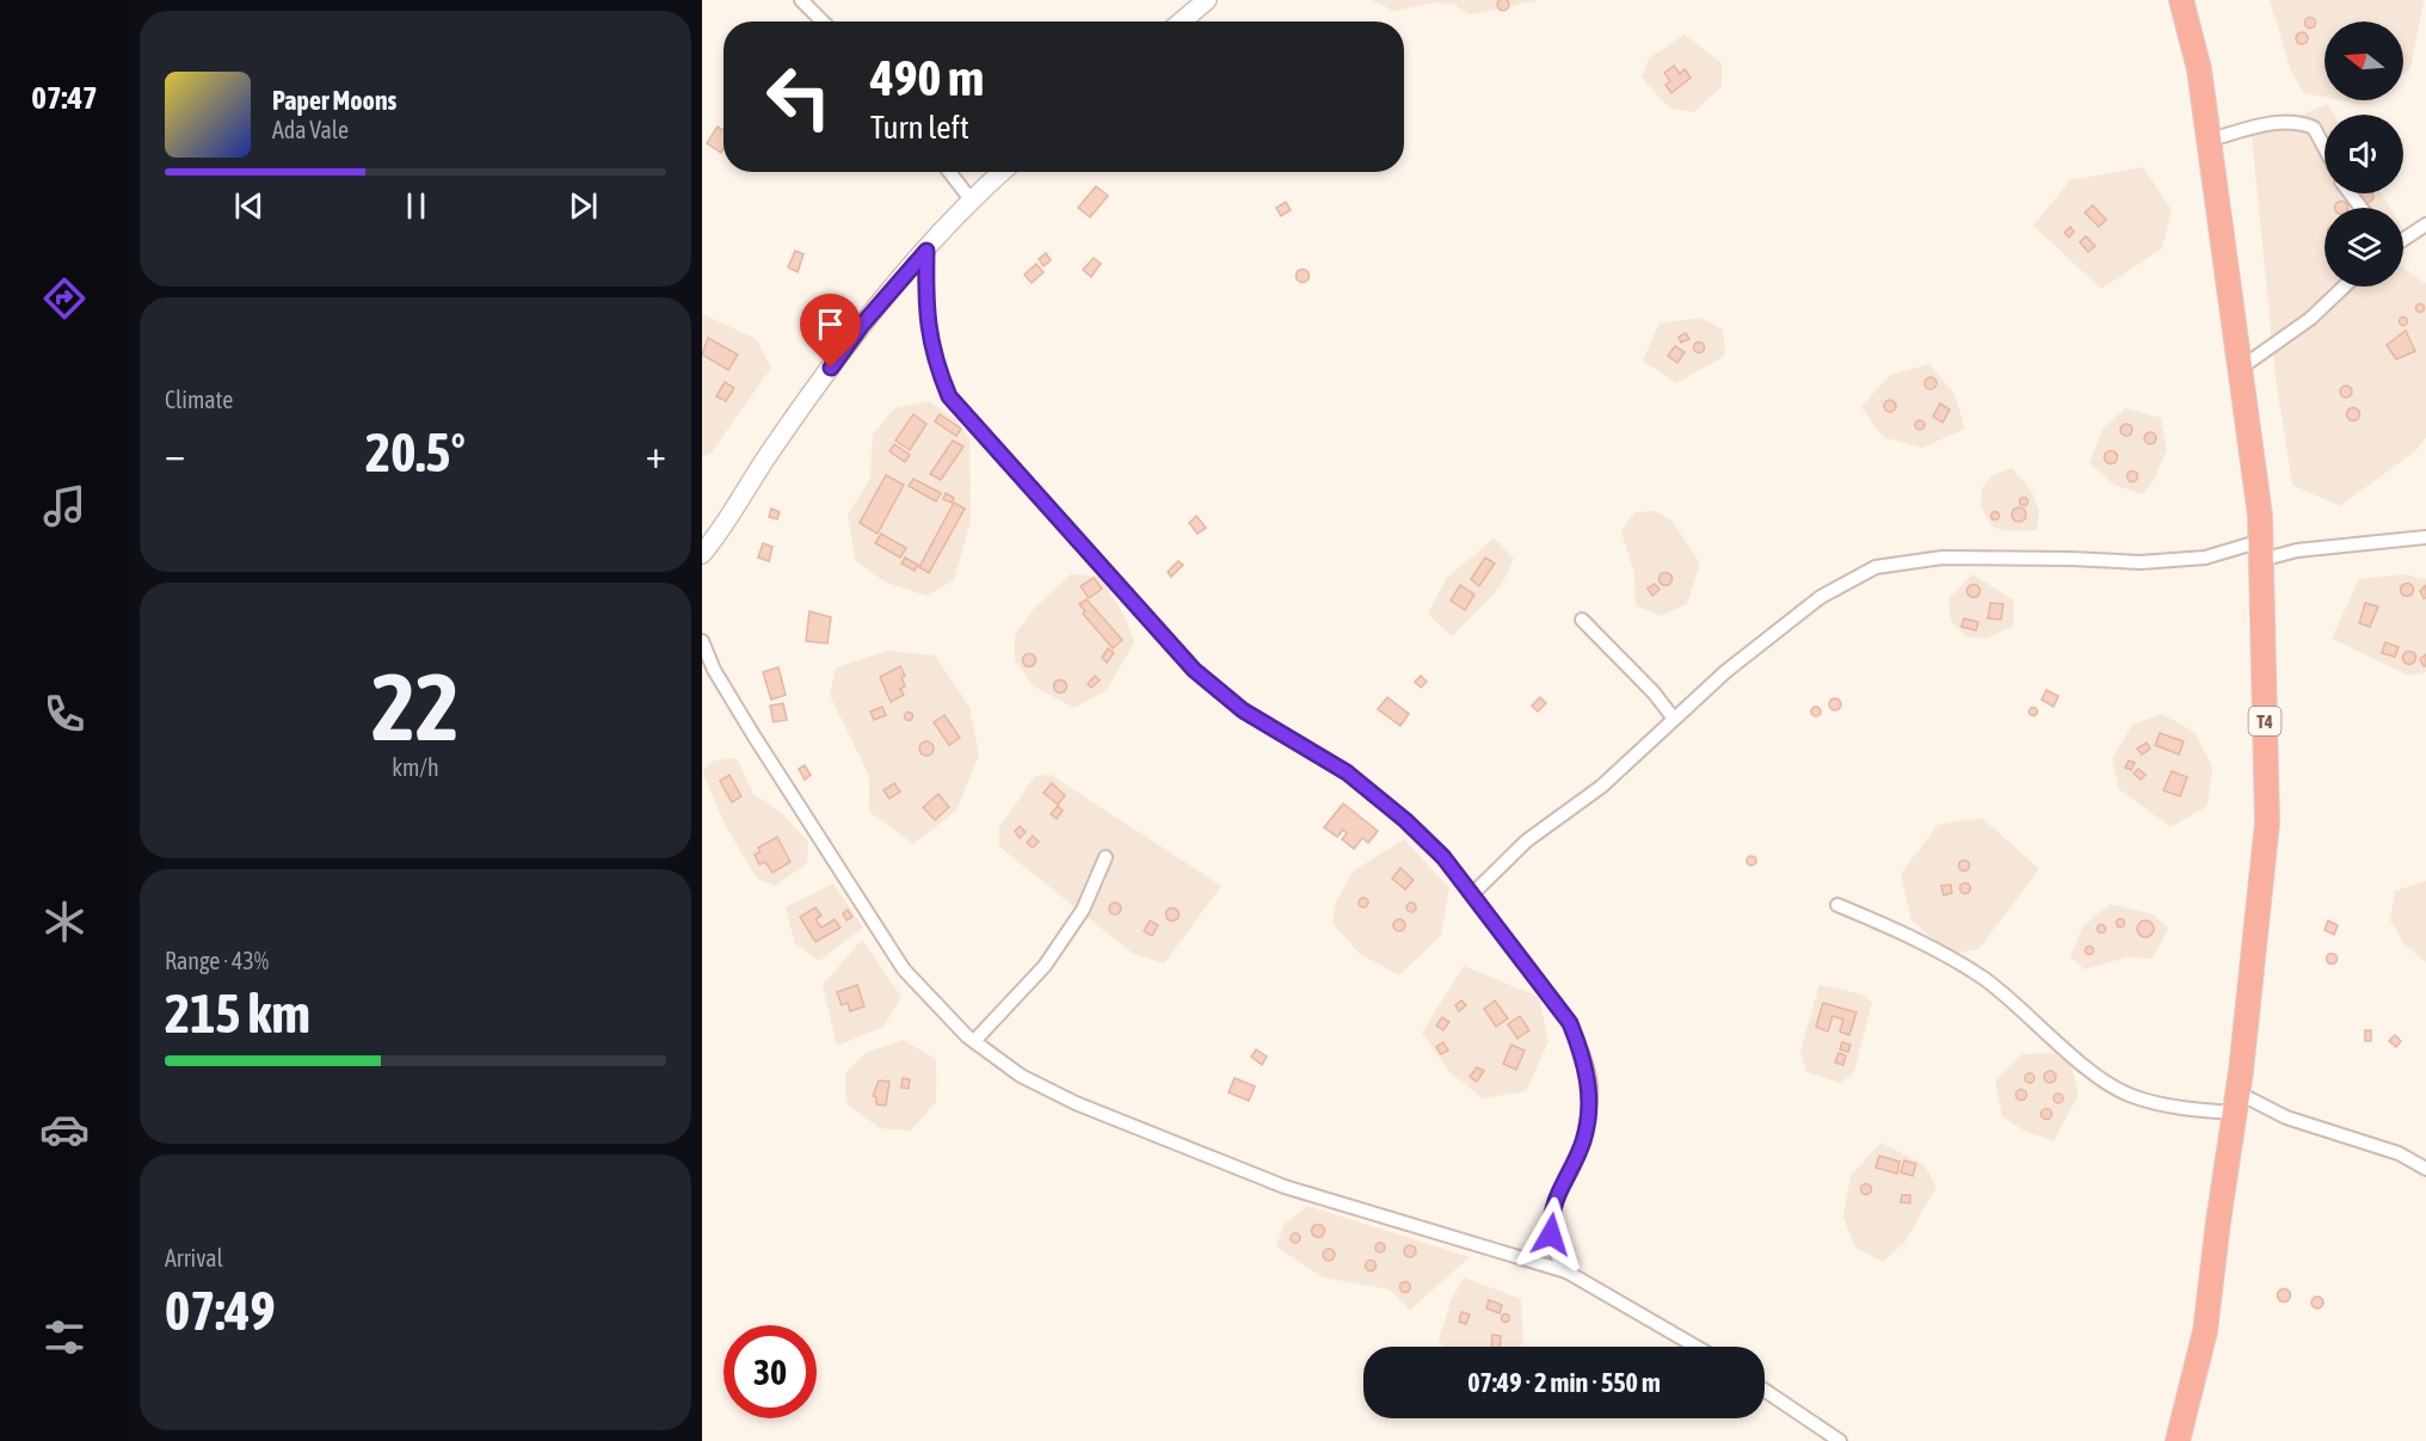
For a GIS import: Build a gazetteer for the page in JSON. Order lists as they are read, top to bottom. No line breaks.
{"streets":{"highway":["T4"]},"north":"left","page":{"tabs":"07:47","turn":["490 m","Turn left"],"song":["Paper Moons","Ada Vale"],"tile":["Climate",["22","km/h"],["Range · 43%","215 km"],["Arrival","07:49"]],"heat":["−","20.5°","+"],"limit":"30","trip":"07:49 · 2 min · 550 m"}}
